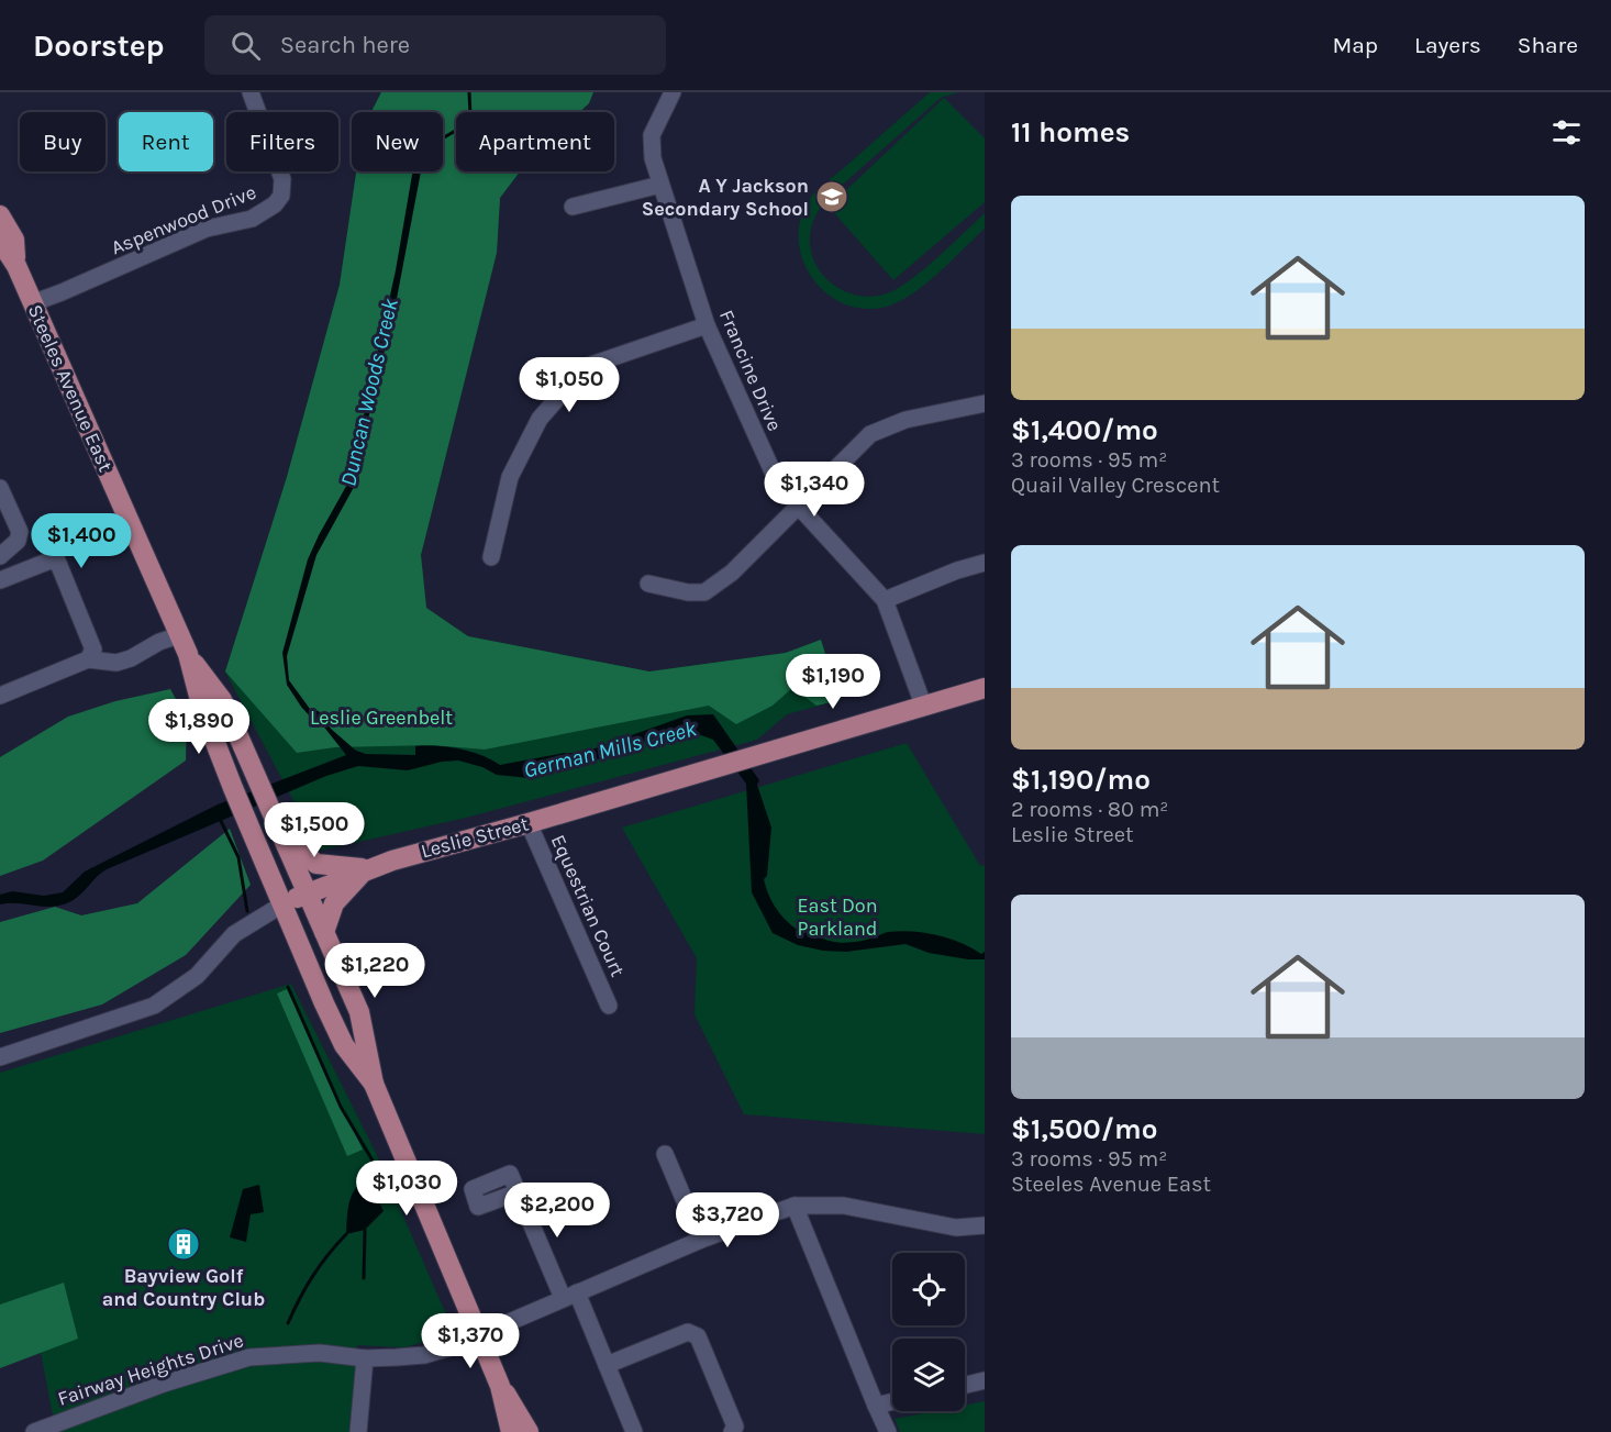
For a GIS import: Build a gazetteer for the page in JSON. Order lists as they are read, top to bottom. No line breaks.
{"streets":{"main road":["Steeles Avenue East","Leslie Street"],"street":["Aspenwood Drive","Francine Drive","Equestrian Court","Fairway Heights Drive"]},"crossings":[["Aspenwood Drive","Steeles Avenue East"],["Francine Drive","Leslie Street"],["Steeles Avenue East","Leslie Street"],["Steeles Avenue East","Fairway Heights Drive"],["Leslie Street","Equestrian Court"]],"water":["Duncan Woods Creek","German Mills Creek"],"parks":["Leslie Greenbelt","East Don Parkland"],"places":{"school or university":["A Y Jackson Secondary School"],"building":["Bayview Golf and Country Club"]},"page":{"header":"Doorstep","search":"Search here","nav":["Map","Layers","Share"],"heading":"11 homes","chip":["Buy","Rent","Filters","New","Apartment"],"list":[{"name":"$1,400/mo","note":"3 rooms · 95 m² · Quail Valley Crescent"},{"name":"$1,190/mo","note":"2 rooms · 80 m² · Leslie Street"},{"name":"$1,500/mo","note":"3 rooms · 95 m² · Steeles Avenue East"}],"price":["$1,050","$1,340","$1,400","$1,190","$1,890","$1,500","$1,220","$1,030","$2,200","$3,720","$1,370"]}}
